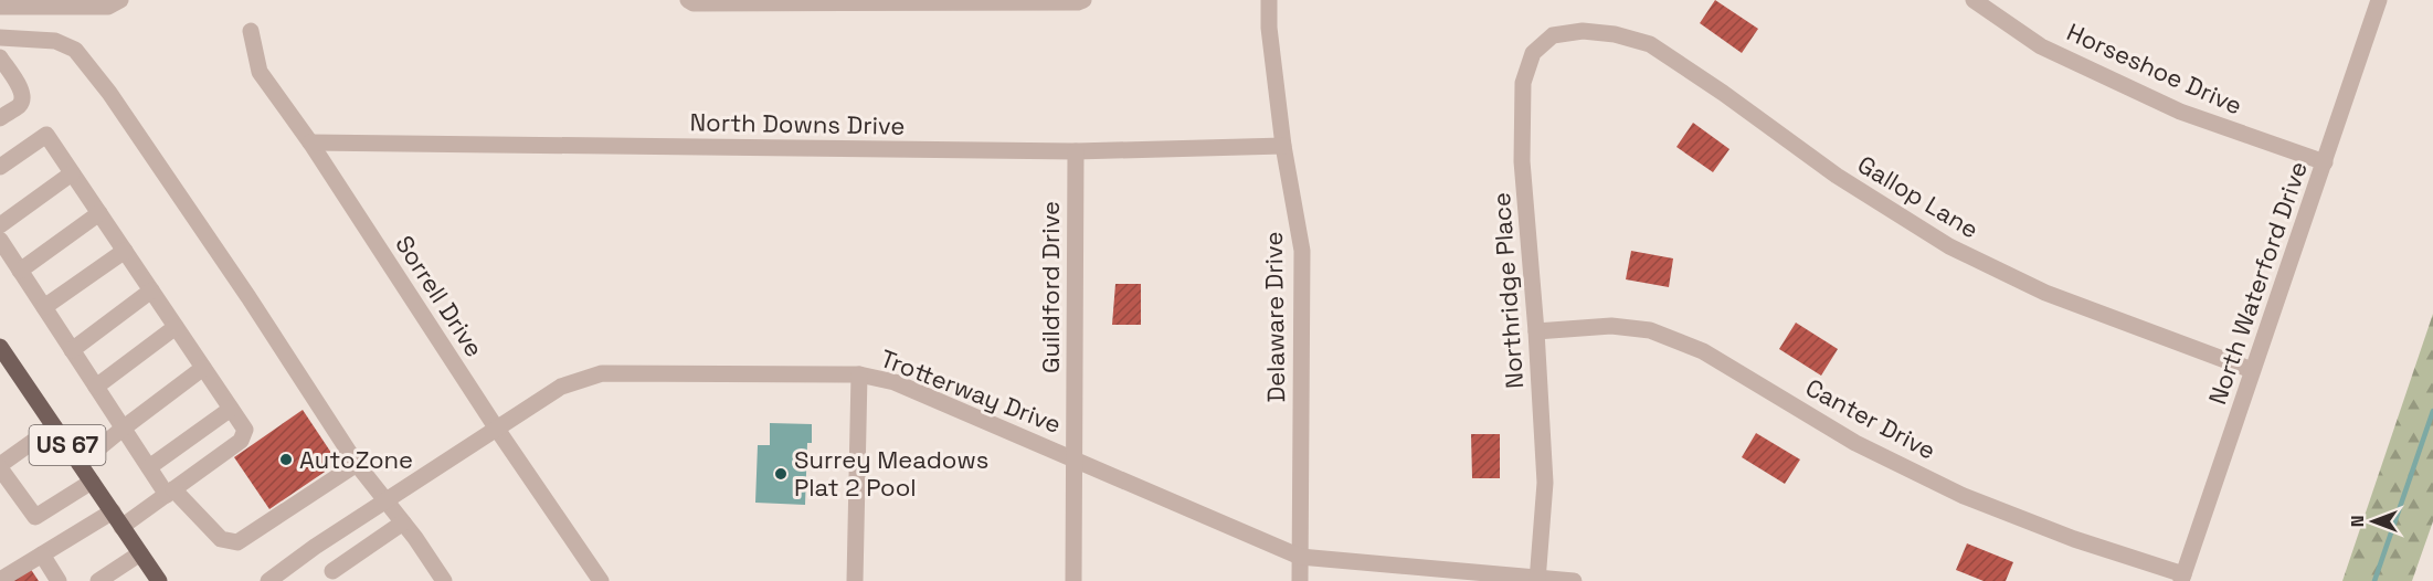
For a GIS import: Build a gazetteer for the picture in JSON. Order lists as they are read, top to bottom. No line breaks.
{"streets":{"main road":["US 67"],"street":["Horseshoe Drive","North Downs Drive","Gallop Lane","North Waterford Drive","Guildford Drive","Northridge Place","Sorrell Drive","Delaware Drive","Trotterway Drive","Canter Drive"]},"crossings":[["Horseshoe Drive","North Waterford Drive"],["North Downs Drive","Guildford Drive"],["North Downs Drive","Sorrell Drive"],["North Downs Drive","Delaware Drive"],["Gallop Lane","North Waterford Drive"],["Gallop Lane","Northridge Place"],["North Waterford Drive","Canter Drive"],["Guildford Drive","Trotterway Drive"],["Northridge Place","Trotterway Drive"],["Northridge Place","Canter Drive"],["Sorrell Drive","Trotterway Drive"],["Delaware Drive","Trotterway Drive"]],"places":["AutoZone","Surrey Meadows Plat 2 Pool"],"north":"left"}
